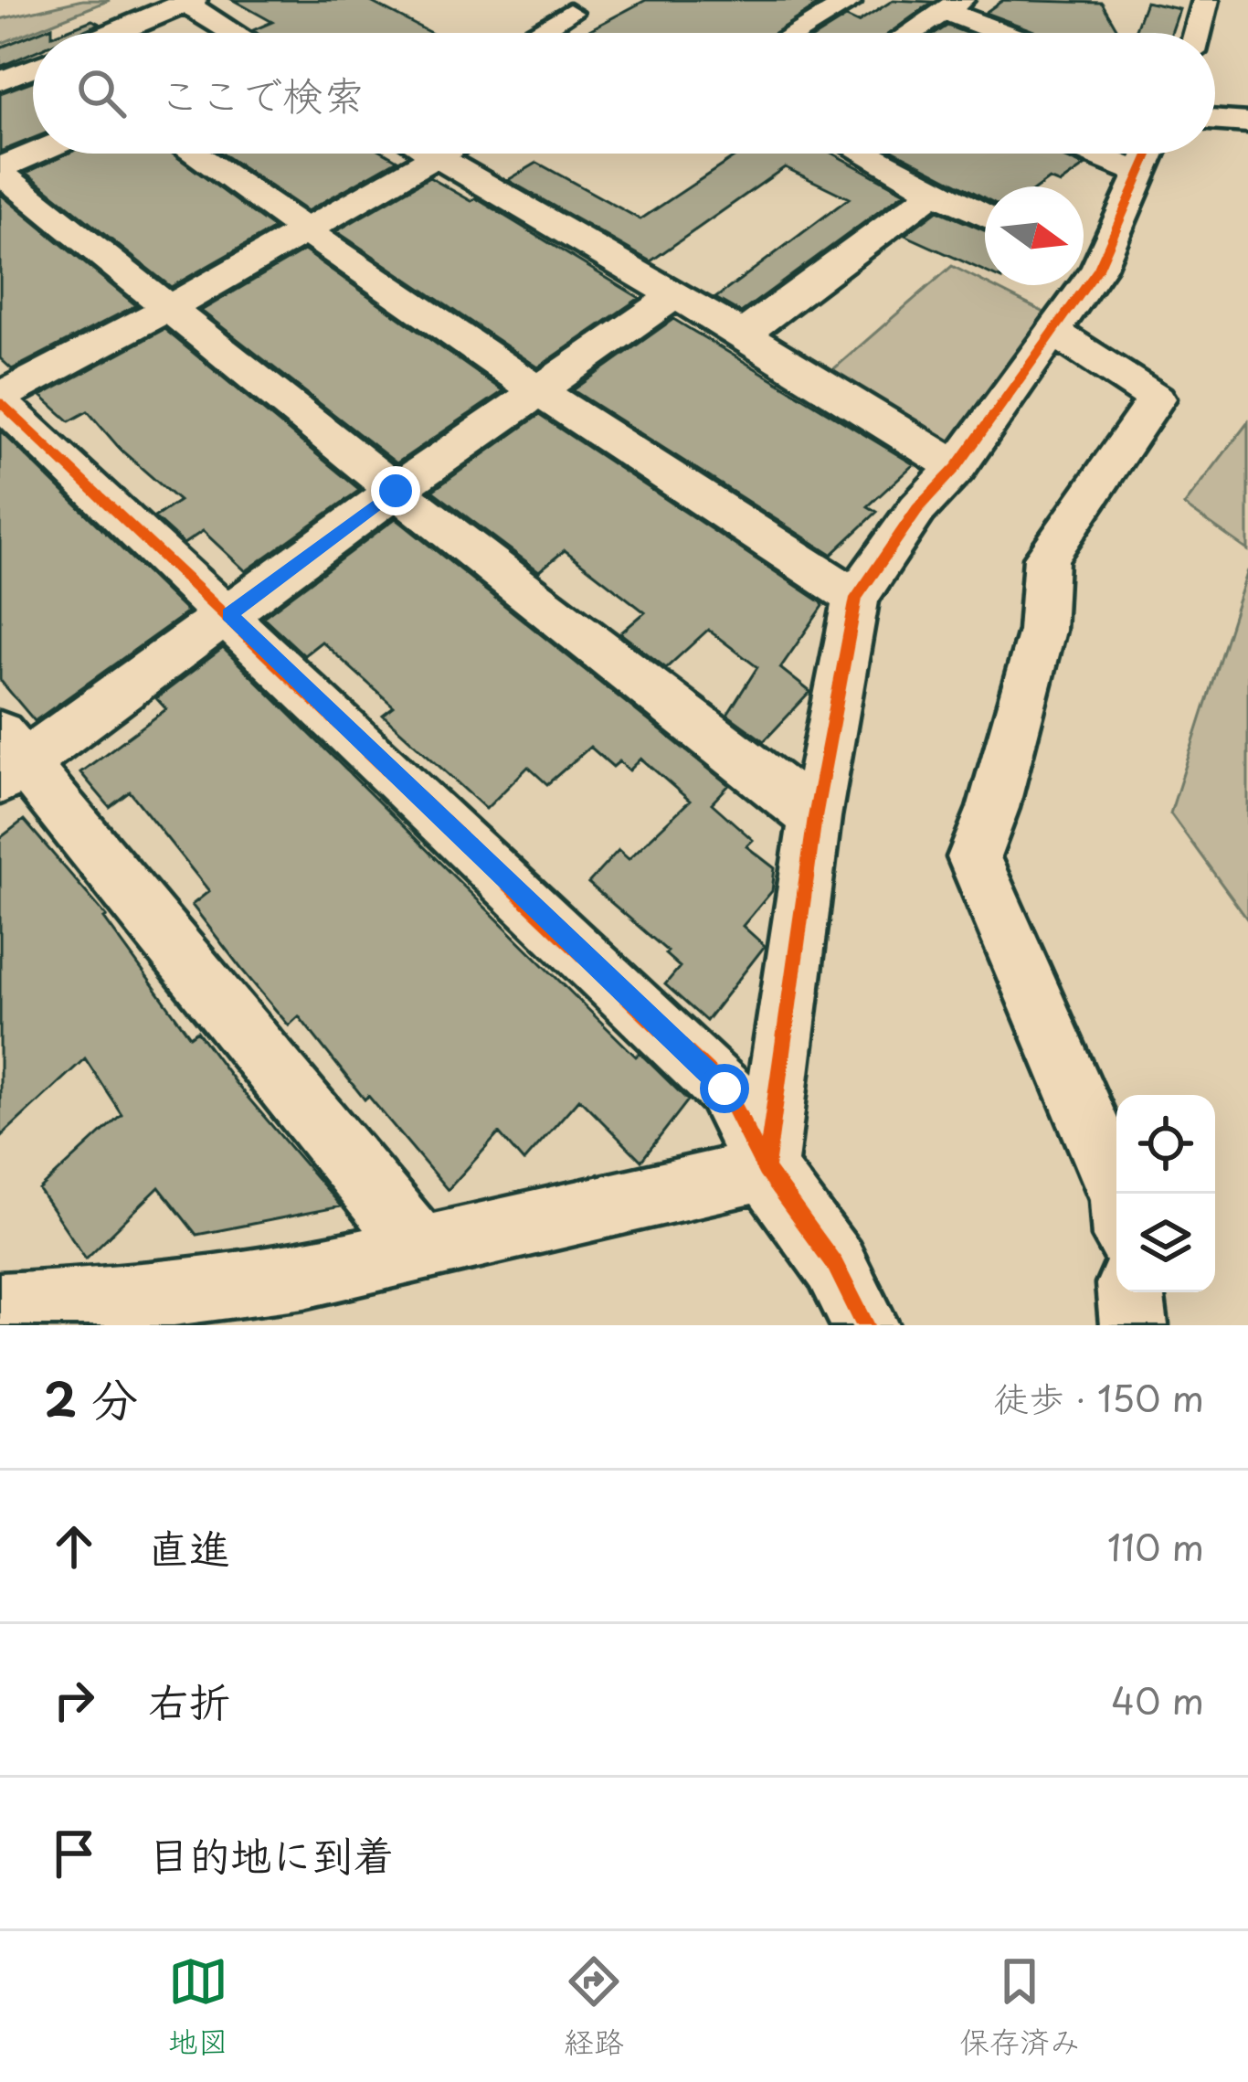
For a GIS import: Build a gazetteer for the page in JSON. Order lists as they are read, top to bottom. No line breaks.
{"north":"right","page":{"search":"ここで検索","heading":["2 分","徒歩 · 150 m"],"list":[["直進","110 m"],["右折","40 m"],"目的地に到着"],"nav":["地図","経路","保存済み"]}}
